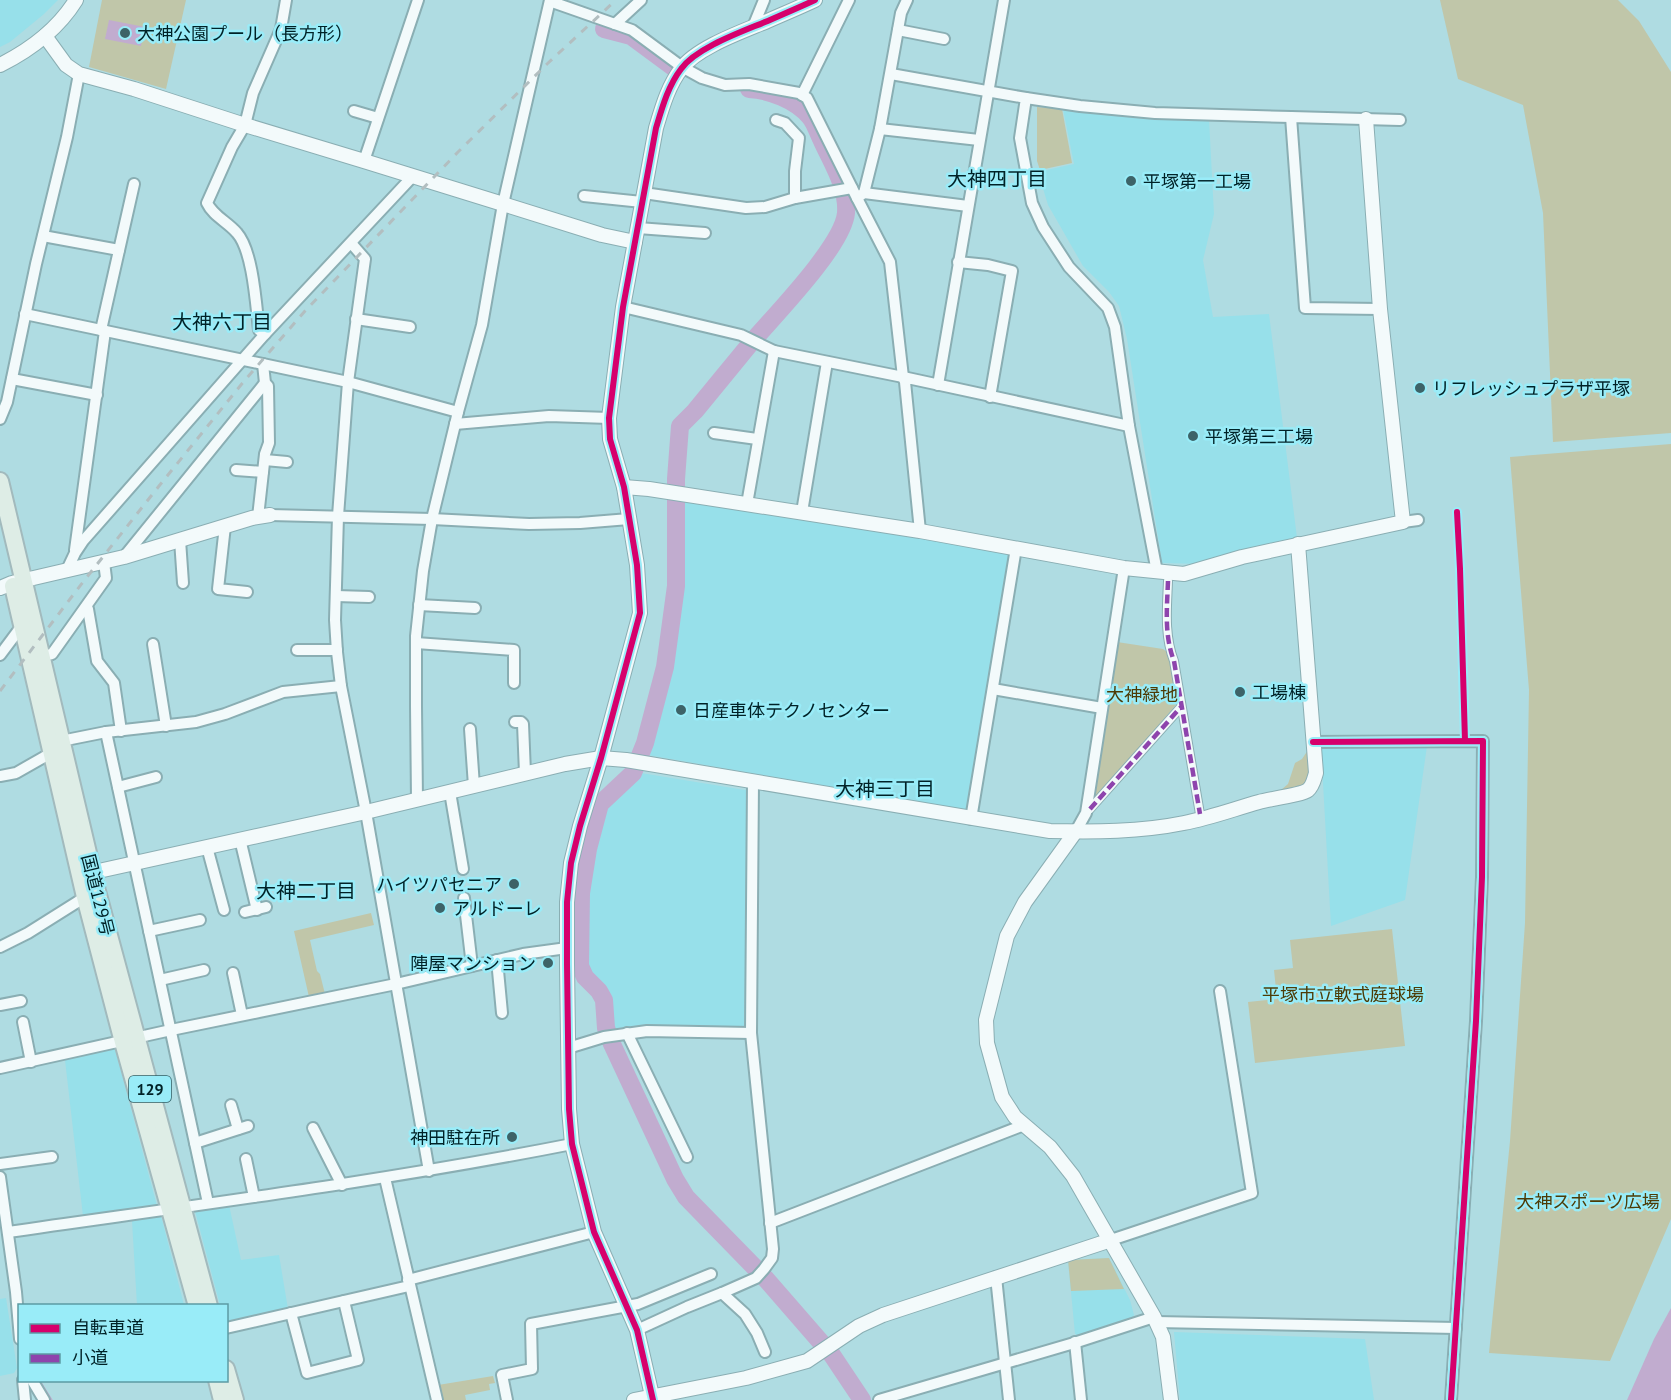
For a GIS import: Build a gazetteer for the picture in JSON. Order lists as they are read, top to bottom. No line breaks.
{"streets":{"highway":["国道129号","129"]},"districts":["大神四丁目","大神六丁目","大神三丁目","大神二丁目"],"parks":["大神緑地","平塚市立軟式庭球場","大神スポーツ広場"],"places":["大神公園プール（長方形）","平塚第一工場","リフレッシュプラザ平塚","平塚第三工場","工場棟","日産車体テクノセンター","ハイツパセニア","アルドーレ","陣屋マンション","神田駐在所"],"legend":["自転車道","小道"]}
